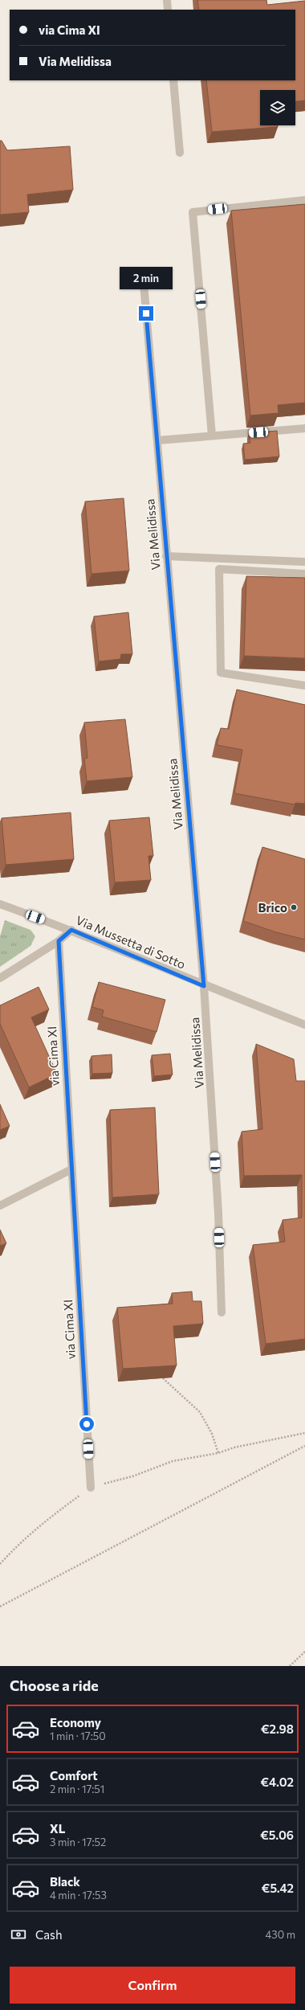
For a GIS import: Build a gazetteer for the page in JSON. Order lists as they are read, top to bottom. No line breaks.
{"streets":{"street":["Via Melidissa","Via Mussetta di Sotto","via Cima XI"]},"crossings":[["Via Melidissa","Via Mussetta di Sotto"]],"places":["Brico"],"page":{"banner":["via Cima XI","Via Melidissa"],"bubble":"2 min","heading":"Choose a ride","list":[{"name":"Economy","note":"1 min · 17:50","value":"€2.98"},{"name":"Comfort","note":"2 min · 17:51","value":"€4.02"},{"name":"XL","note":"3 min · 17:52","value":"€5.06"},{"name":"Black","note":"4 min · 17:53","value":"€5.42"}],"pay":["Cash","430 m"],"buttons":"Confirm"}}
